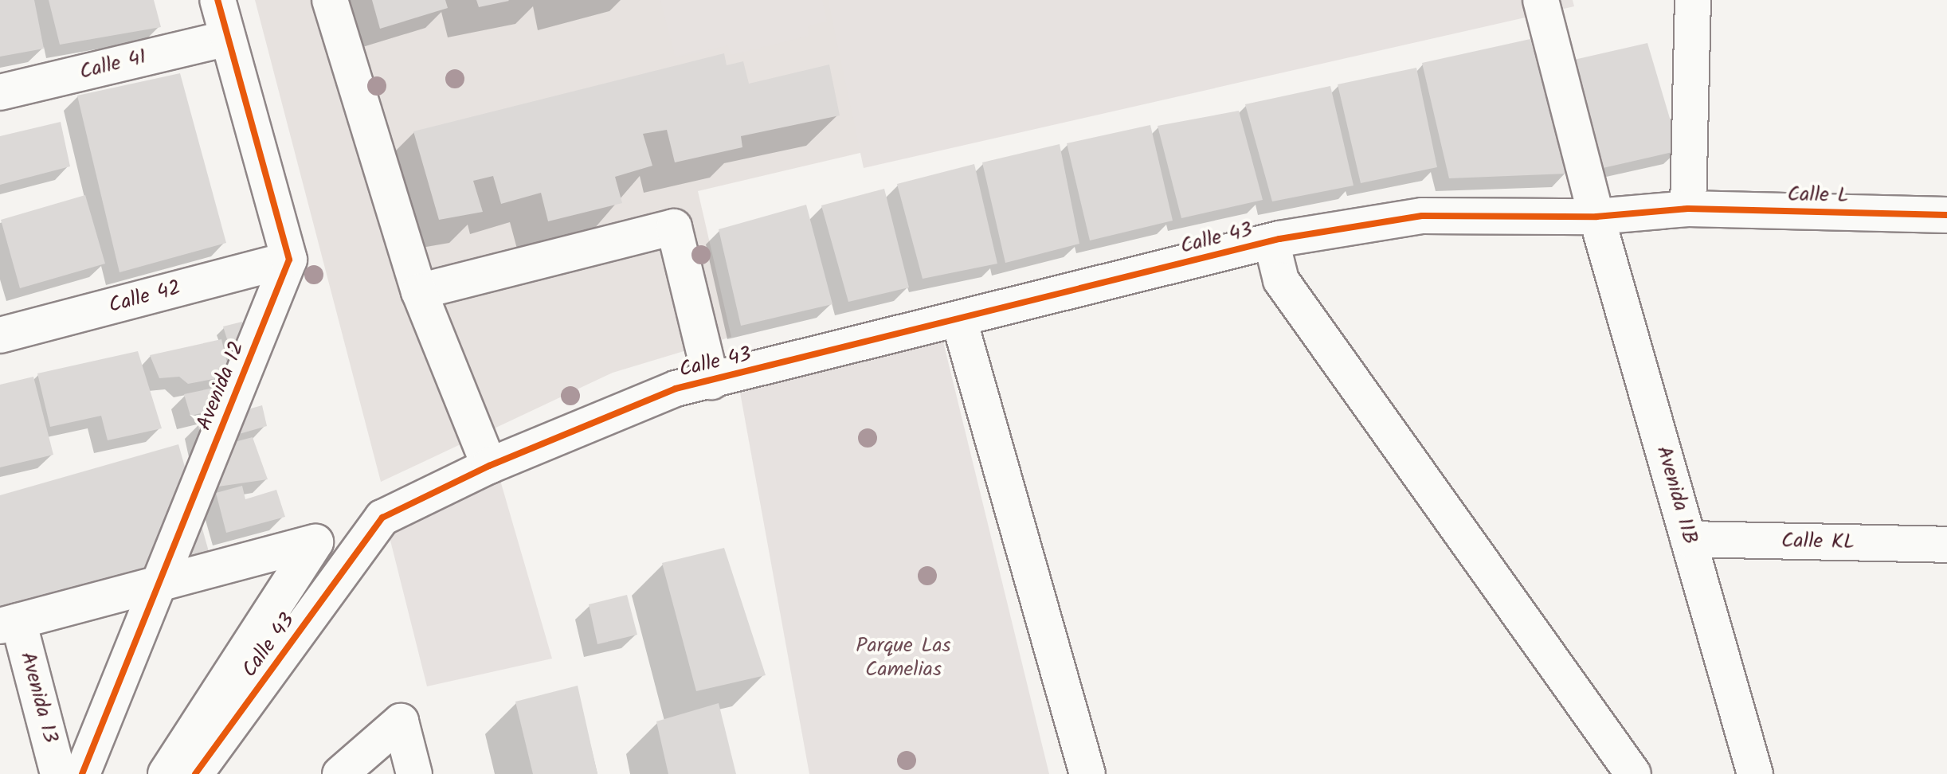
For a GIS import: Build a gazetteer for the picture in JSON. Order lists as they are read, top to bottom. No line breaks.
{"streets":{"street":["Calle 41","Calle L","Calle 43","Calle 42","Avenida 12","Avenida 11B","Calle KL","Avenida 13"]},"crossings":[["Calle L","Calle 43"],["Calle 43","Avenida 11B"],["Calle 43","Avenida 13"],["Calle 42","Avenida 12"],["Avenida 11B","Calle KL"]],"parks":["Parque Las Camelias"]}
